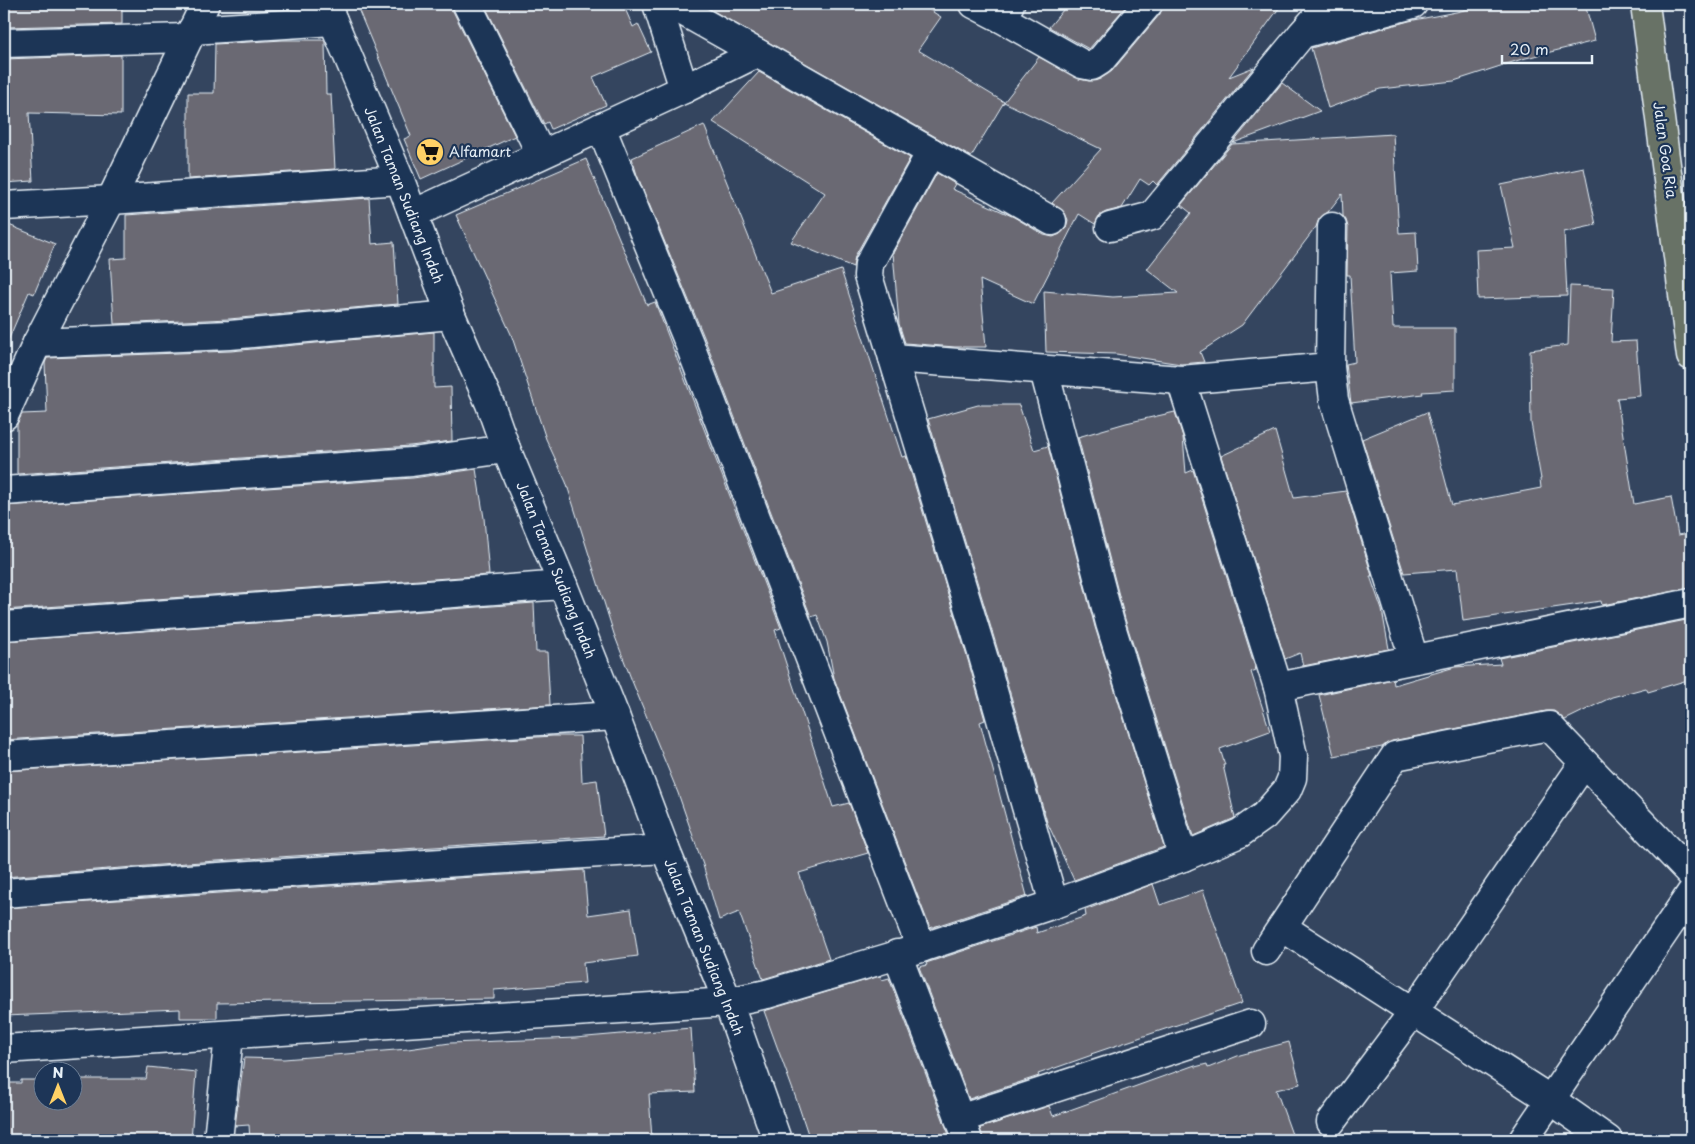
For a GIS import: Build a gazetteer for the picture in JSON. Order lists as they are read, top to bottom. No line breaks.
{"streets":{"main road":["Jalan Goa Ria"],"street":["Jalan Taman Sudiang Indah"]},"places":{"supermarket":["Alfamart"]},"scale_bar":"20 m","north":"top"}
